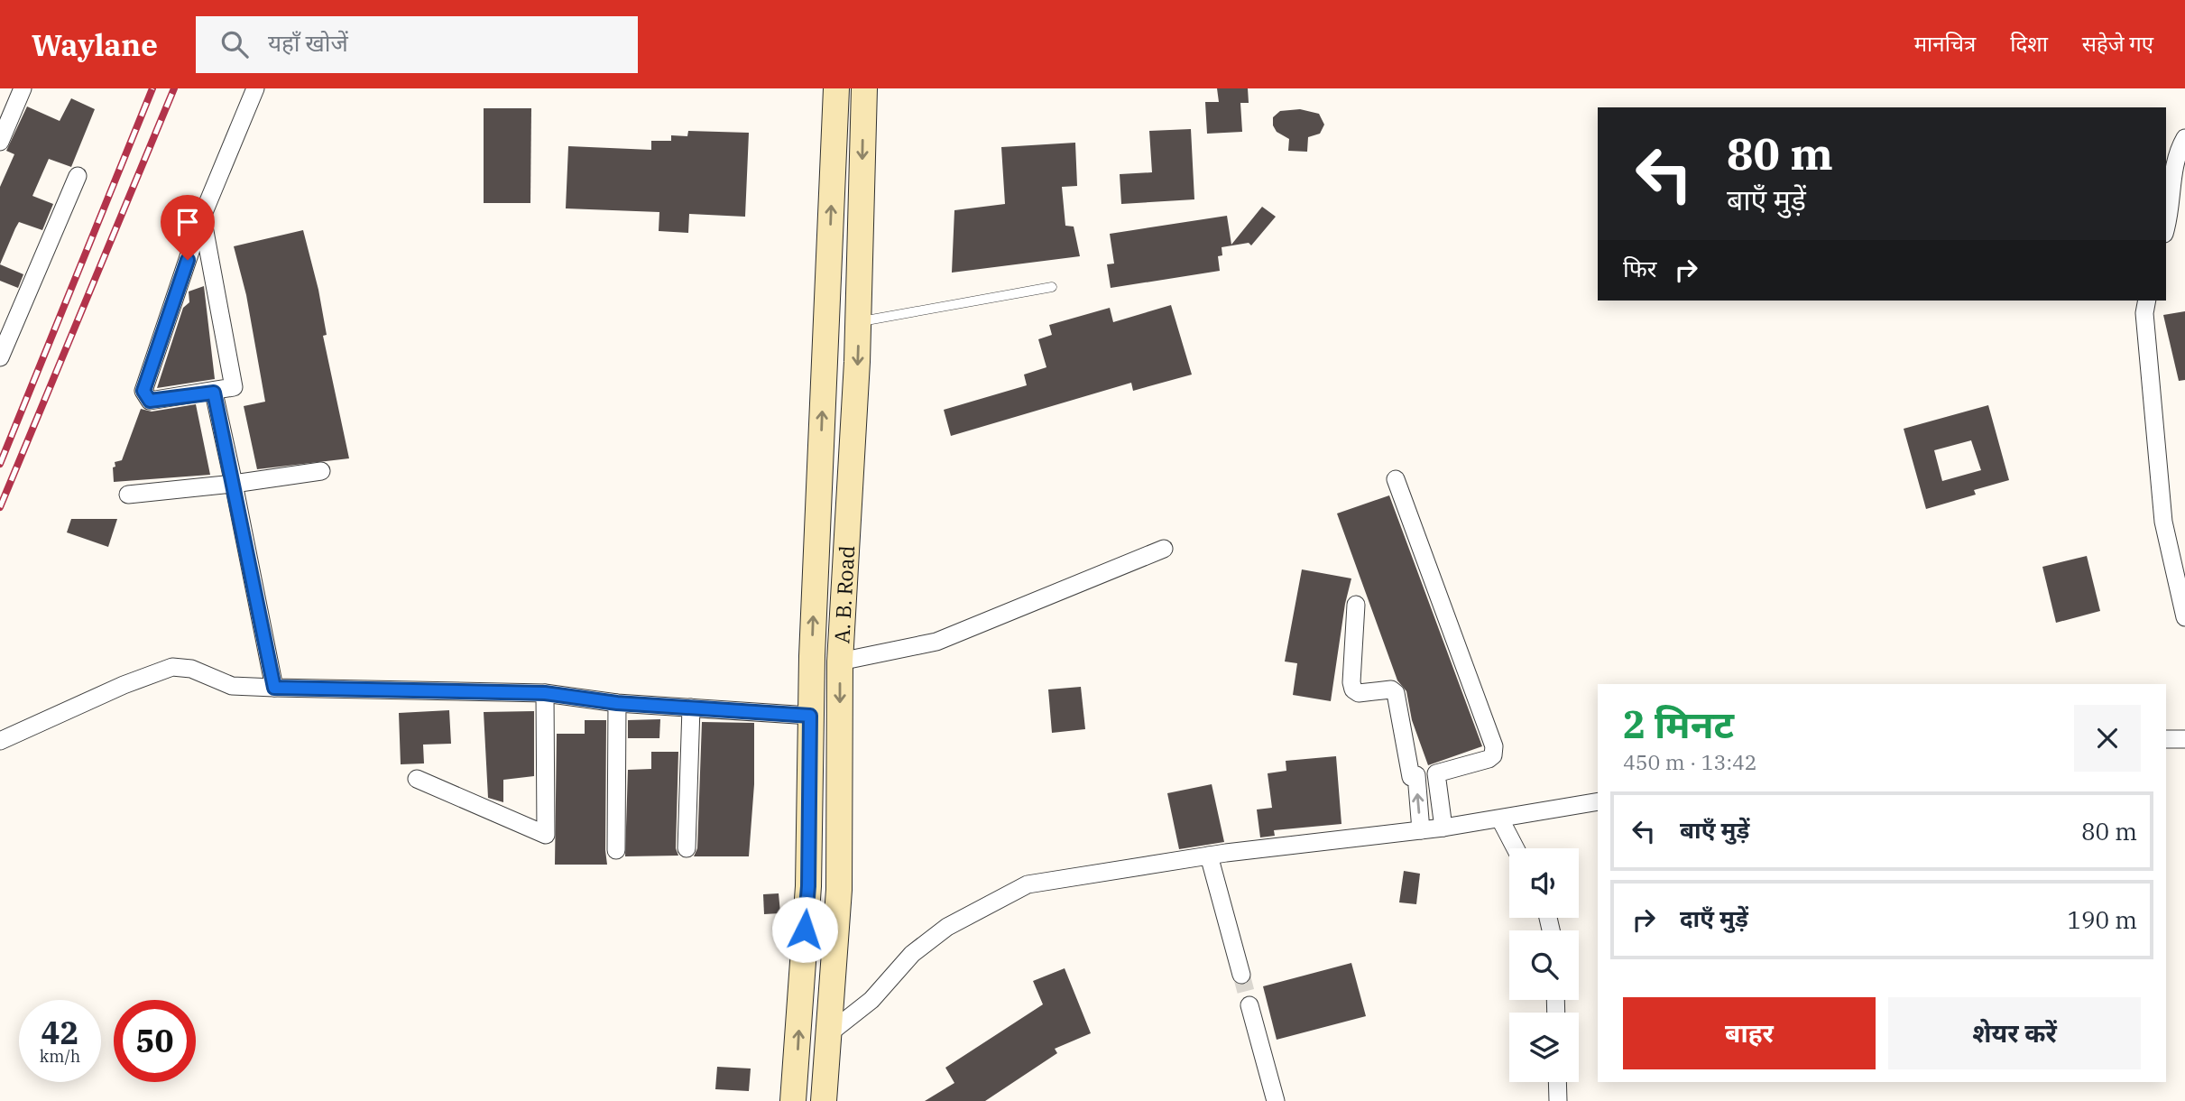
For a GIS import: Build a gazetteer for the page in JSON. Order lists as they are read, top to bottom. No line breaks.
{"streets":{"main road":["A. B. Road"]},"page":{"header":"Waylane","search":"यहाँ खोजें","nav":["मानचित्र","दिशा","सहेजे गए"],"turn":["80 m","बाएँ मुड़ें"],"then":"फिर","heading":["2 मिनट","450 m · 13:42"],"list":[{"name":"बाएँ मुड़ें","value":"80 m"},{"name":"दाएँ मुड़ें","value":"190 m"}],"buttons":["बाहर","शेयर करें"],"speed":"42 km/h","limit":"50"}}
